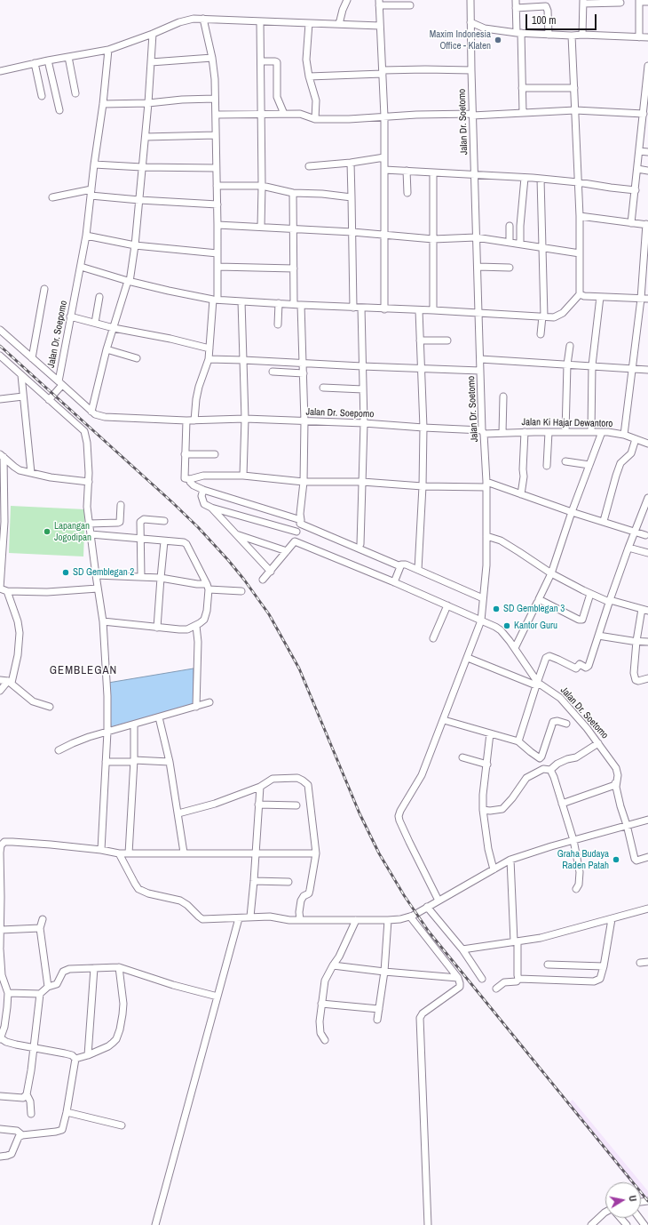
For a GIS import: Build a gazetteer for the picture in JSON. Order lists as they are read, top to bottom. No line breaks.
{"streets":{"street":["Jalan Dr. Soetomo","Jalan Dr. Soepomo","Jalan Ki Hajar Dewantoro"]},"crossings":[["Jalan Dr. Soetomo","Jalan Dr. Soepomo"],["Jalan Dr. Soetomo","Jalan Ki Hajar Dewantoro"],["Jalan Dr. Soepomo","Jalan Ki Hajar Dewantoro"]],"districts":["GEMBLEGAN"],"places":["Maxim Indonesia Office - Klaten","Lapangan Jogodipan","SD Gemblegan 2","SD Gemblegan 3","Kantor Guru","Graha Budaya Raden Patah"],"scale_bar":"100 m","north":"right"}
